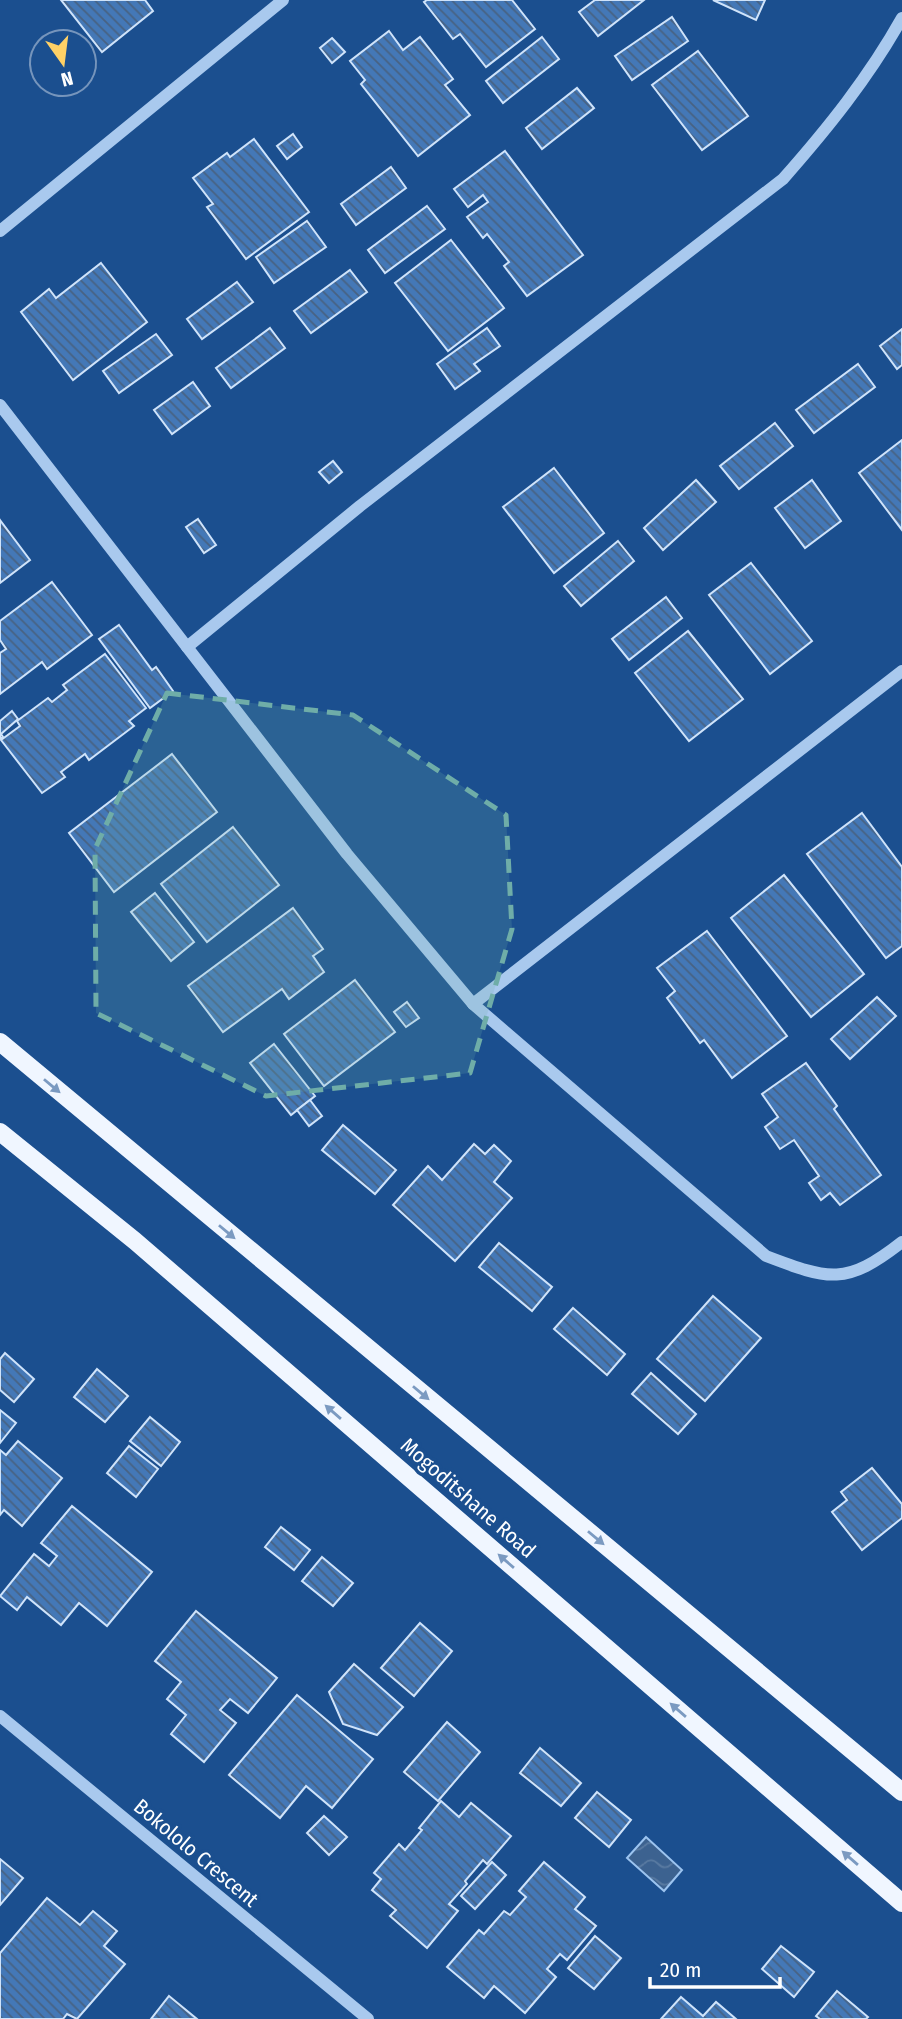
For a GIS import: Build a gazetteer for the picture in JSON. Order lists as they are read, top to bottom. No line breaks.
{"streets":{"main road":["Mogoditshane Road"],"street":["Bokololo Crescent"]},"scale_bar":"20 m","north":"bottom"}
